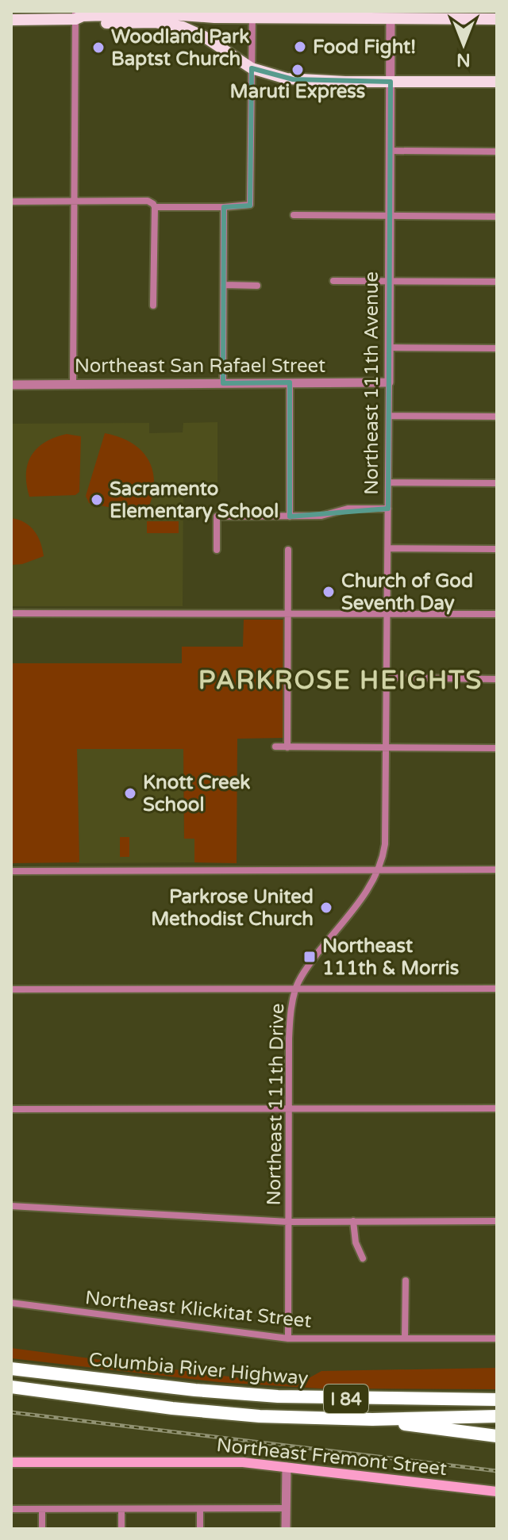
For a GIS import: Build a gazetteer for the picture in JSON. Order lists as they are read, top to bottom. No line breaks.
{"streets":{"highway":["Columbia River Highway","I 84"],"main road":["Northeast Fremont Street"],"street":["Northeast San Rafael Street","Northeast 111th Avenue","Northeast 111th Drive","Northeast Klickitat Street"]},"crossings":[["Northeast San Rafael Street","Northeast 111th Avenue"],["Northeast 111th Avenue","Northeast 111th Drive"],["Northeast 111th Drive","Northeast Klickitat Street"],["Columbia River Highway","I 84"]],"districts":["PARKROSE HEIGHTS"],"places":{"other":["Food Fight!","Woodland Park Baptst Church","Maruti Express","Sacramento Elementary School","Church of God Seventh Day","Knott Creek School","Parkrose United Methodist Church"],"transit":["Northeast 111th & Morris"]},"north":"bottom"}
